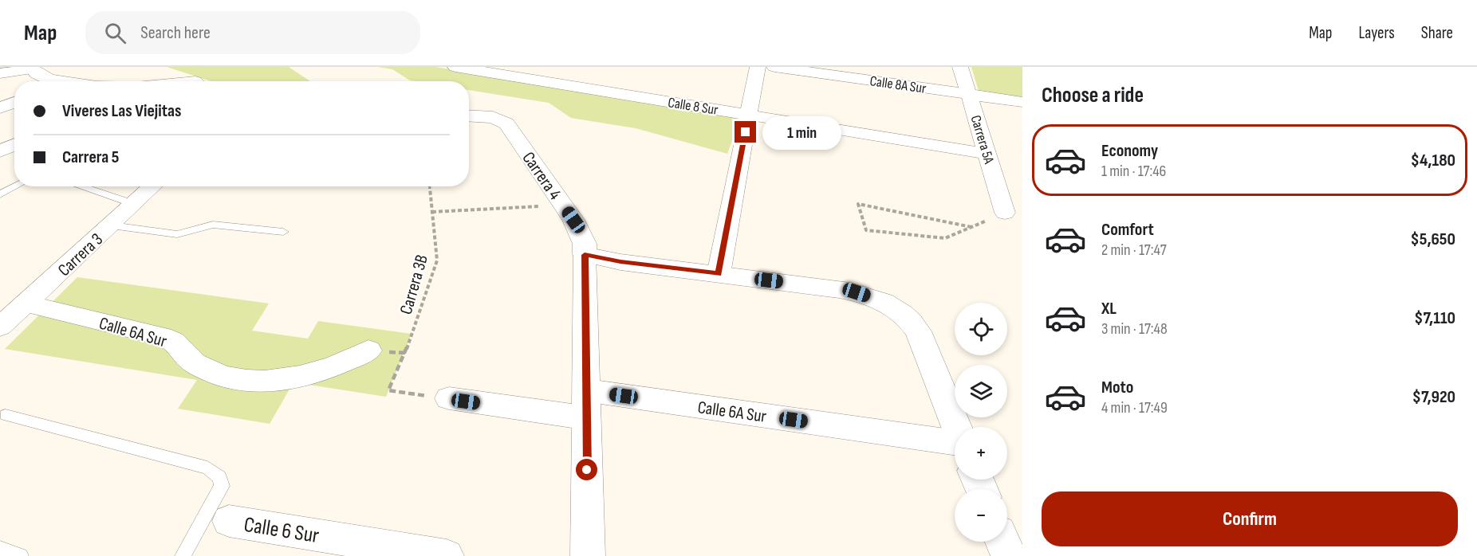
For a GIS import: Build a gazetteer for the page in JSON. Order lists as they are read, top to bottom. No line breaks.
{"streets":{"street":["Calle 8A Sur","Calle 8 Sur","Carrera 5A","Carrera 4","Carrera 3","Calle 6A Sur","Calle 6 Sur"],"path":["Carrera 3B"]},"crossings":[["Calle 8A Sur","Carrera 5A"],["Calle 8 Sur","Carrera 5A"],["Carrera 4","Calle 6A Sur"],["Carrera 3","Calle 6A Sur"]],"page":{"header":"Map","search":"Search here","nav":["Map","Layers","Share"],"heading":"Choose a ride","banner":["Viveres Las Viejitas","Carrera 5"],"bubble":"1 min","list":[{"name":"Economy","note":"1 min · 17:46","value":"$4,180"},{"name":"Comfort","note":"2 min · 17:47","value":"$5,650"},{"name":"XL","note":"3 min · 17:48","value":"$7,110"},{"name":"Moto","note":"4 min · 17:49","value":"$7,920"}],"map_buttons":["+","−"],"buttons":"Confirm"}}
